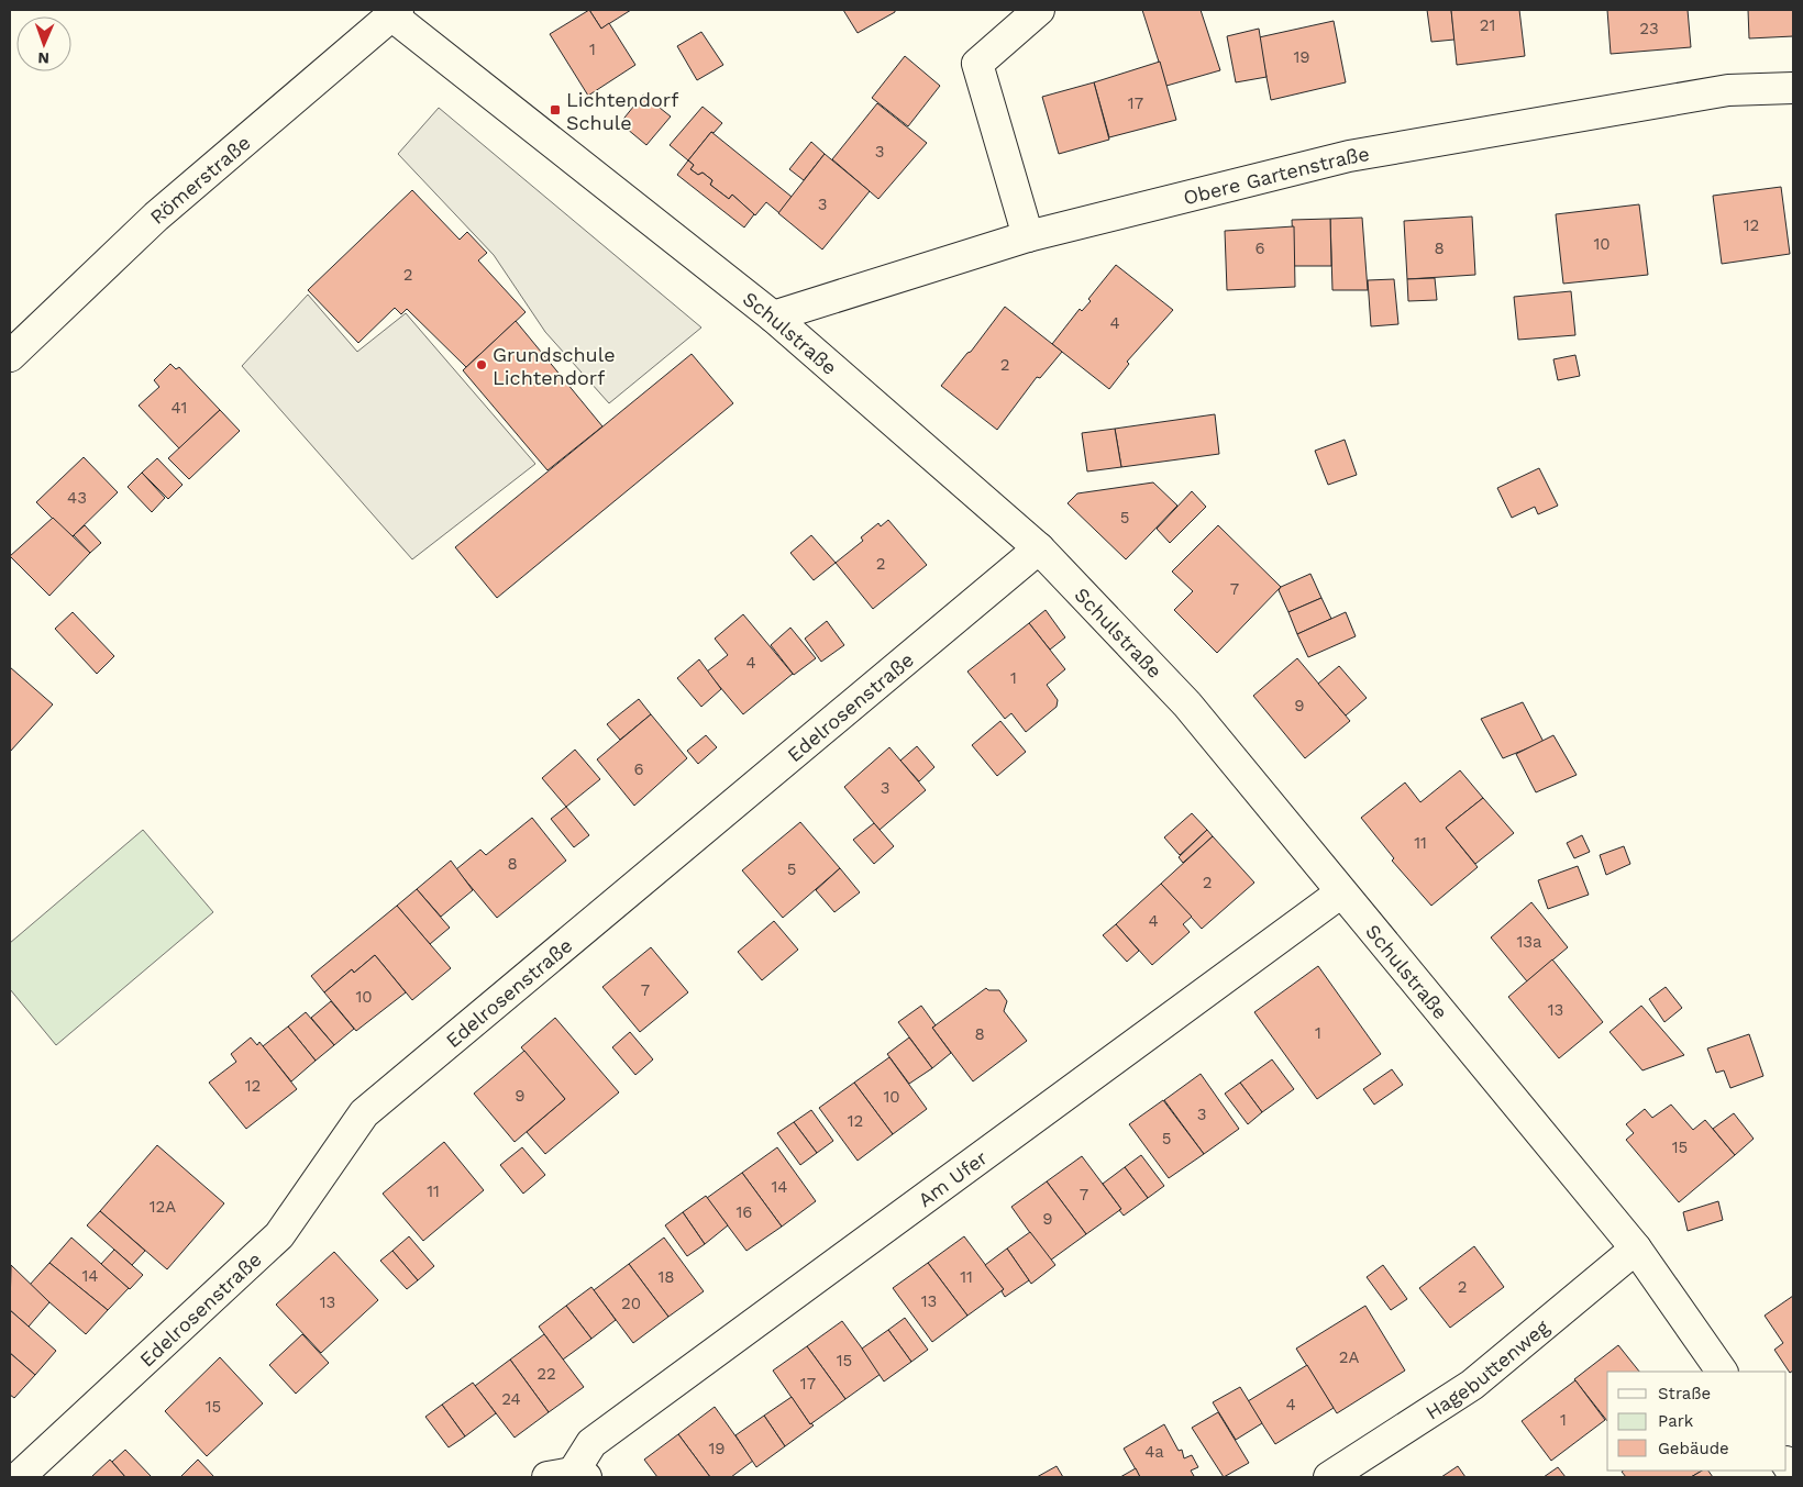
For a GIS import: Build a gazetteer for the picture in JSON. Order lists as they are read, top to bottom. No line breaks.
{"streets":{"street":["Obere Gartenstraße","Römerstraße","Schulstraße","Edelrosenstraße","Am Ufer","Hagebuttenweg"]},"crossings":[["Obere Gartenstraße","Schulstraße"],["Römerstraße","Schulstraße"],["Schulstraße","Edelrosenstraße"],["Schulstraße","Am Ufer"],["Schulstraße","Hagebuttenweg"]],"places":{"transit":["Lichtendorf Schule"],"other":["Grundschule Lichtendorf"]},"house_numbers":["21","23","1","19","17","3","3","12","10","6","8","2","4","2","41","43","5","2","7","4","1","9","6","3","11","8","5","2","4","13a","7","10","13","1","8","12","9","10","3","12","5","15","14","11","7","12A","16","9","14","18","11","2","13","13","20","2A","15","22","17","24","4","15","1","19","4a"],"legend":["Straße","Park","Gebäude"],"north":"bottom"}
